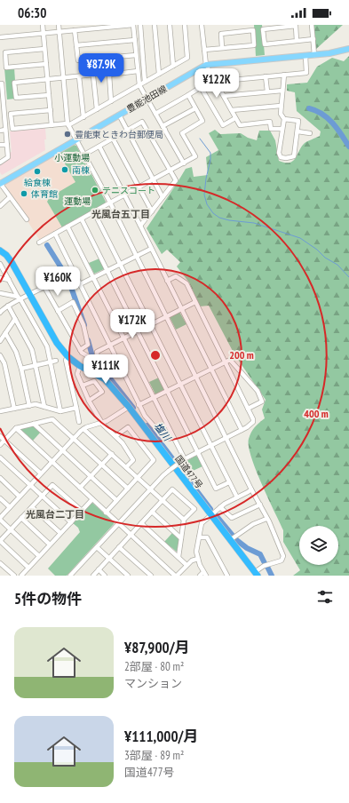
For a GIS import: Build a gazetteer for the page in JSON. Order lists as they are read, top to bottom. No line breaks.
{"streets":{"highway":["国道477号"],"main road":["豊能池田線"]},"districts":["光風台五丁目","光風台二丁目"],"water":["塩川"],"parks":["小運動場","運動場"],"places":["豊能東ときわ台郵便局","南棟","給食棟","テニスコート","体育館"],"page":{"status":"06:30","price":["¥87.9K","¥122K","¥160K","¥172K","¥111K"],"heading":"5件の物件","list":[{"name":"¥87,900/月","note":"2部屋 · 80 m² · マンション"},{"name":"¥111,000/月","note":"3部屋 · 89 m² · 国道477号"}]},"rings":["200 m","400 m"]}
